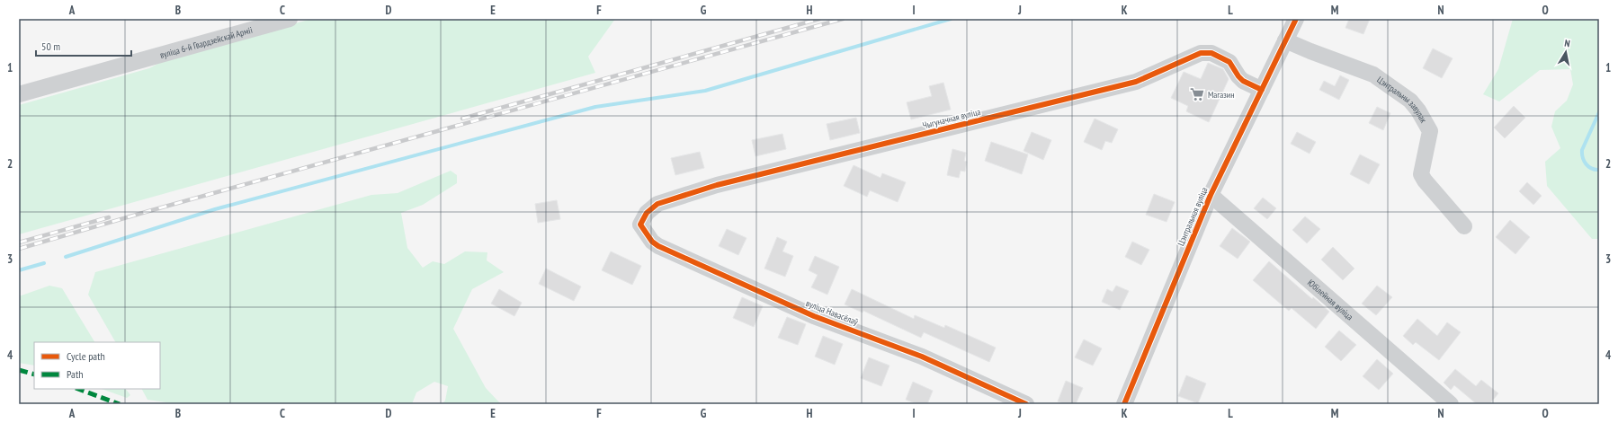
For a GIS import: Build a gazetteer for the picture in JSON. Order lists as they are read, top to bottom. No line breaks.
{"streets":{"street":["вуліца 6-й Гвардзейскай Арміі","Цэнтральны завулак","Чыгуначная вуліца","Цэнтральная вуліца","Юбілейная вуліца","вуліца Навасёлаў"]},"crossings":[["Цэнтральны завулак","Цэнтральная вуліца"],["Чыгуначная вуліца","Цэнтральная вуліца"],["Чыгуначная вуліца","вуліца Навасёлаў"],["Цэнтральная вуліца","Юбілейная вуліца"]],"places":{"supermarket":["Магазин"]},"legend":["Cycle path","Path"],"scale_bar":"50 m","north":"top","grid":{"columns":["A","B","C","D","E","F","G","H","I","J","K","L","M","N","O"],"rows":["1","2","3","4"]}}
